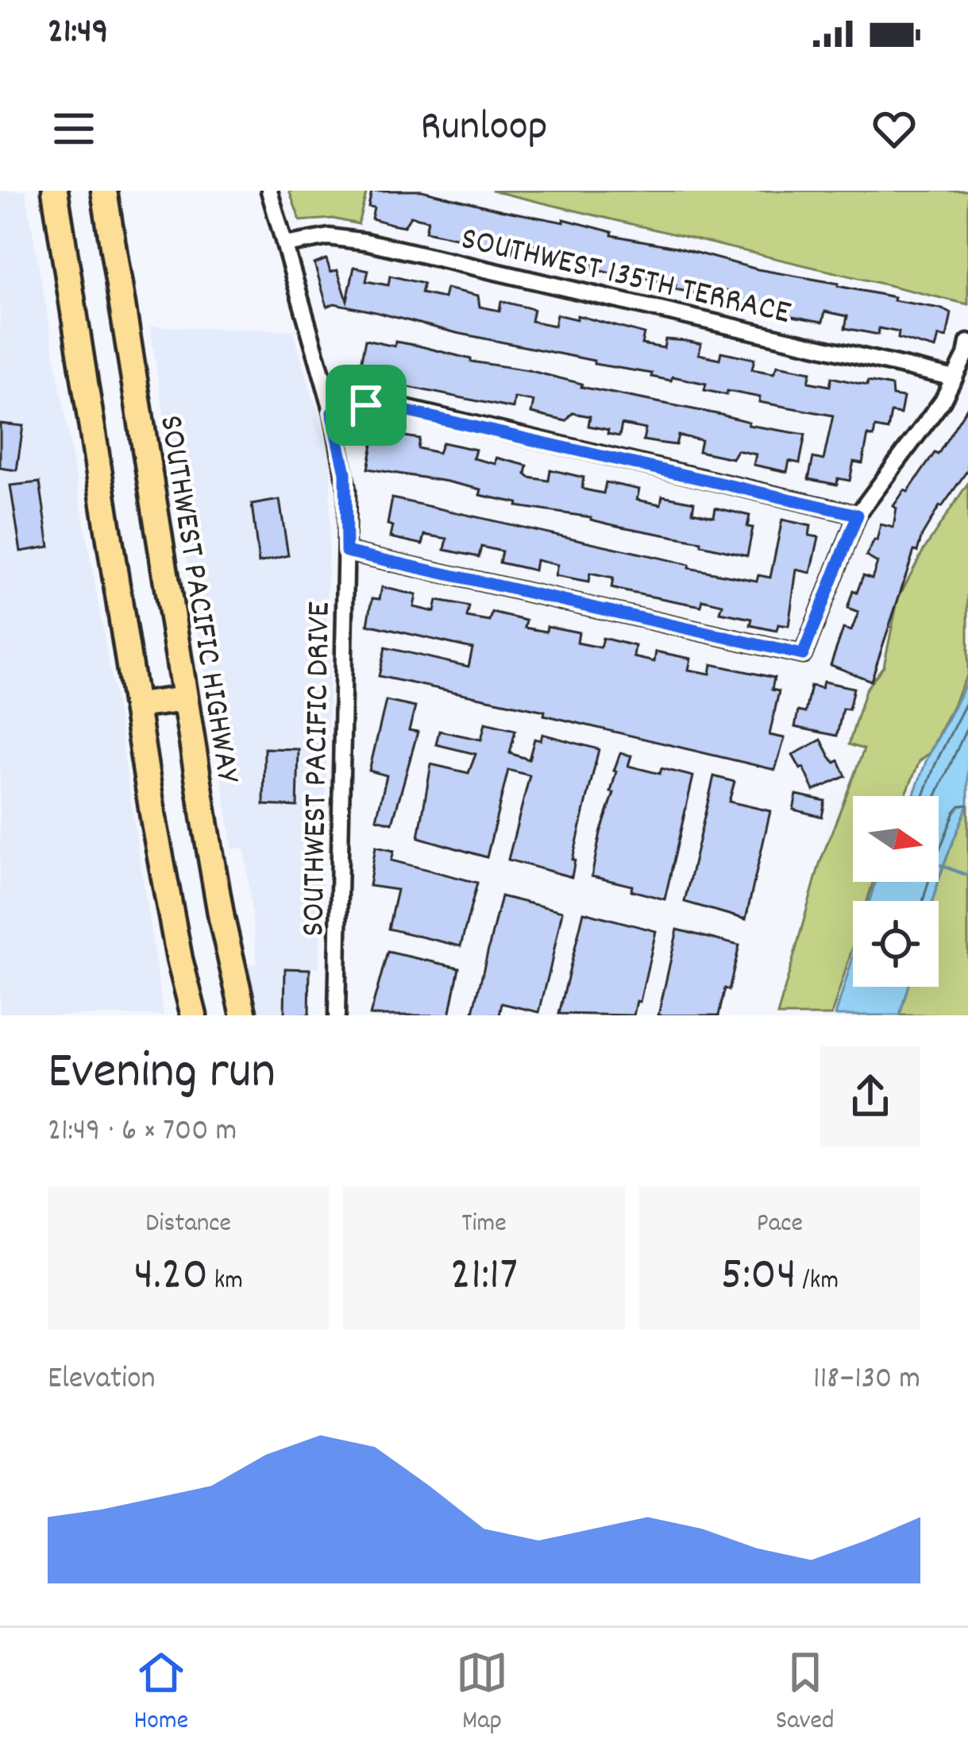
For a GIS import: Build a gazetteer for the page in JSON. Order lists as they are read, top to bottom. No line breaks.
{"streets":{"highway":["SOUTHWEST PACIFIC HIGHWAY"],"street":["SOUTHWEST 135TH TERRACE","SOUTHWEST PACIFIC DRIVE"]},"crossings":[["SOUTHWEST 135TH TERRACE","SOUTHWEST PACIFIC DRIVE"]],"north":"right","page":{"status":"21:49","header":"Runloop","heading":["Evening run","21:49 · 6 × 700 m"],"stats":[["Distance","4.20 km"],["Time","21:17"],["Pace","5:04 /km"]],"chart":["Elevation","118–130 m"],"tabs":["Home","Map","Saved"]}}
